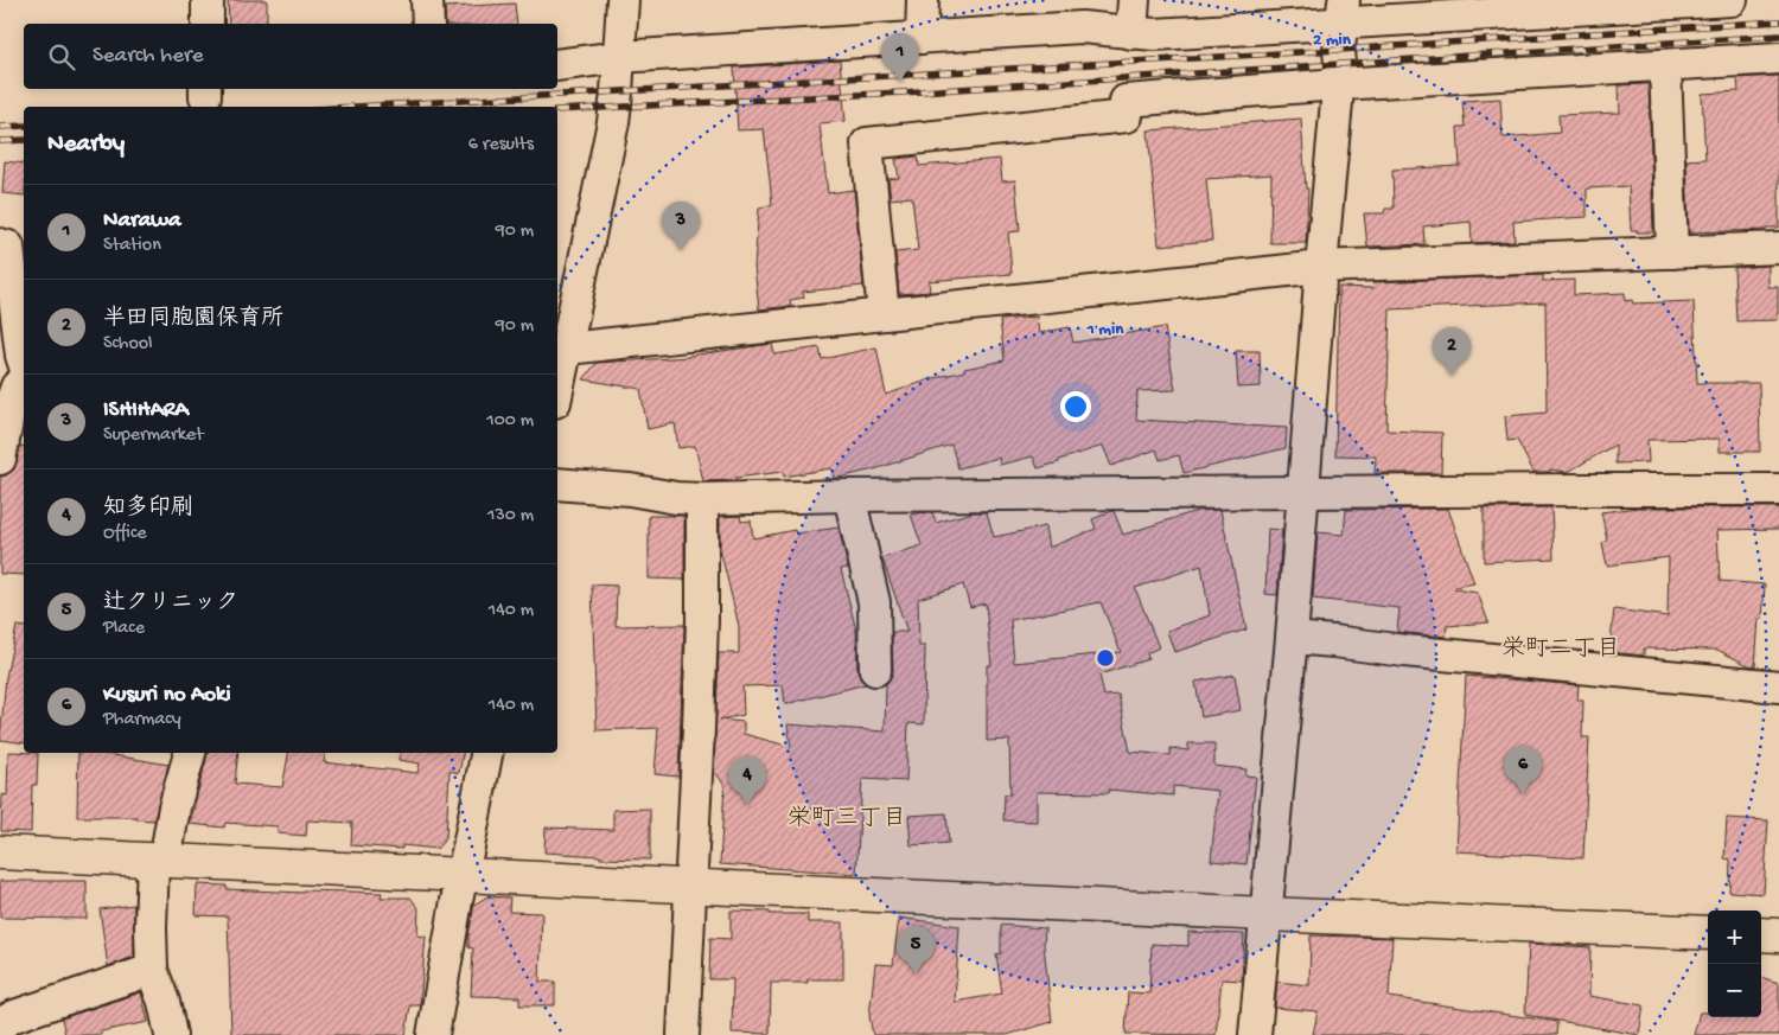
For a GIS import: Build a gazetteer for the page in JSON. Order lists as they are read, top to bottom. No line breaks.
{"districts":["栄町二丁目","栄町三丁目"],"page":{"search":"Search here","pins":["1","3","2","6","4","5"],"heading":["Nearby","6 results"],"list":[{"mark":"1","name":"Narawa","note":"Station","value":"90 m"},{"mark":"2","name":"半田同胞園保育所","note":"School","value":"90 m"},{"mark":"3","name":"ISHIHARA","note":"Supermarket","value":"100 m"},{"mark":"4","name":"知多印刷","note":"Office","value":"130 m"},{"mark":"5","name":"辻クリニック","note":"Place","value":"140 m"},{"mark":"6","name":"Kusuri no Aoki","note":"Pharmacy","value":"140 m"}],"map_buttons":["+","−"]},"rings":["2 min","1 min"]}
